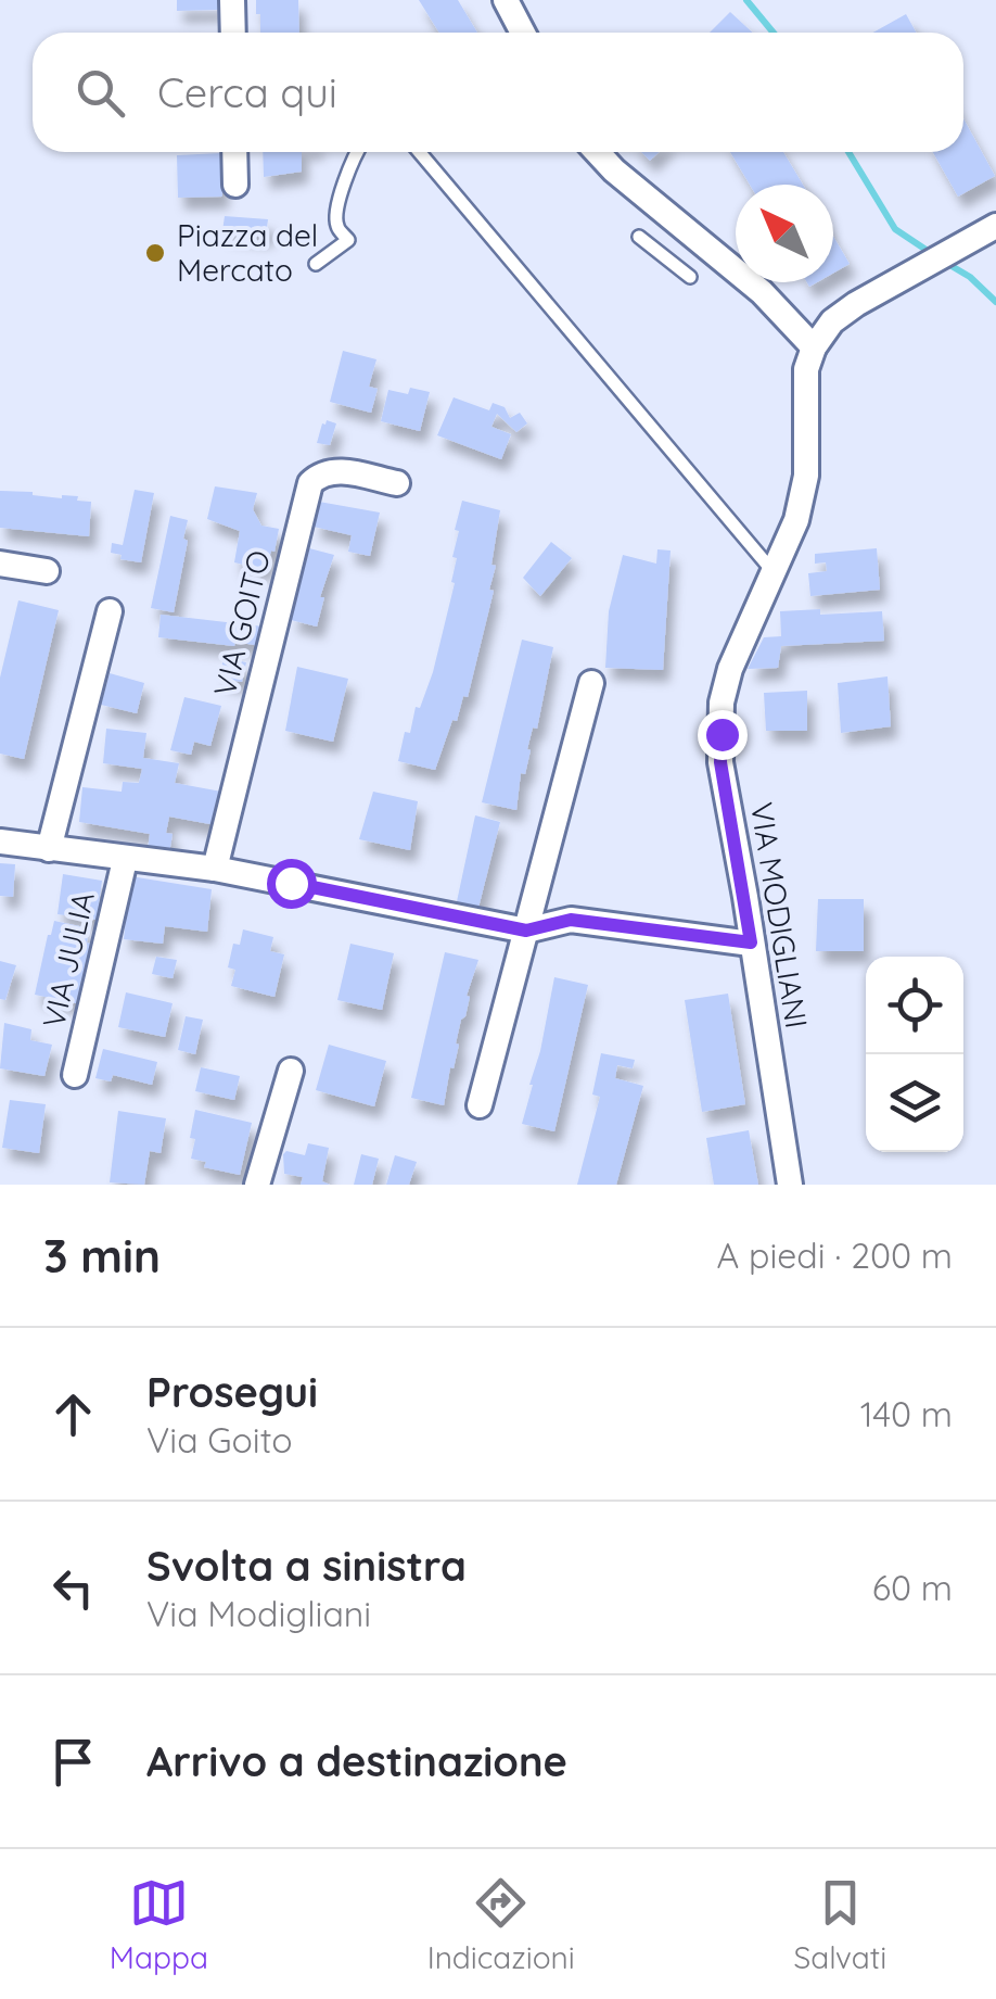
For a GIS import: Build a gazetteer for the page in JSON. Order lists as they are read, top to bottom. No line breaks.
{"streets":{"street":["VIA GOITO","VIA MODIGLIANI","VIA JULIA"]},"places":["Piazza del Mercato"],"north":"top left","page":{"search":"Cerca qui","heading":["3 min","A piedi · 200 m"],"list":[["Prosegui","Via Goito","140 m"],["Svolta a sinistra","Via Modigliani","60 m"],"Arrivo a destinazione"],"nav":["Mappa","Indicazioni","Salvati"]}}
